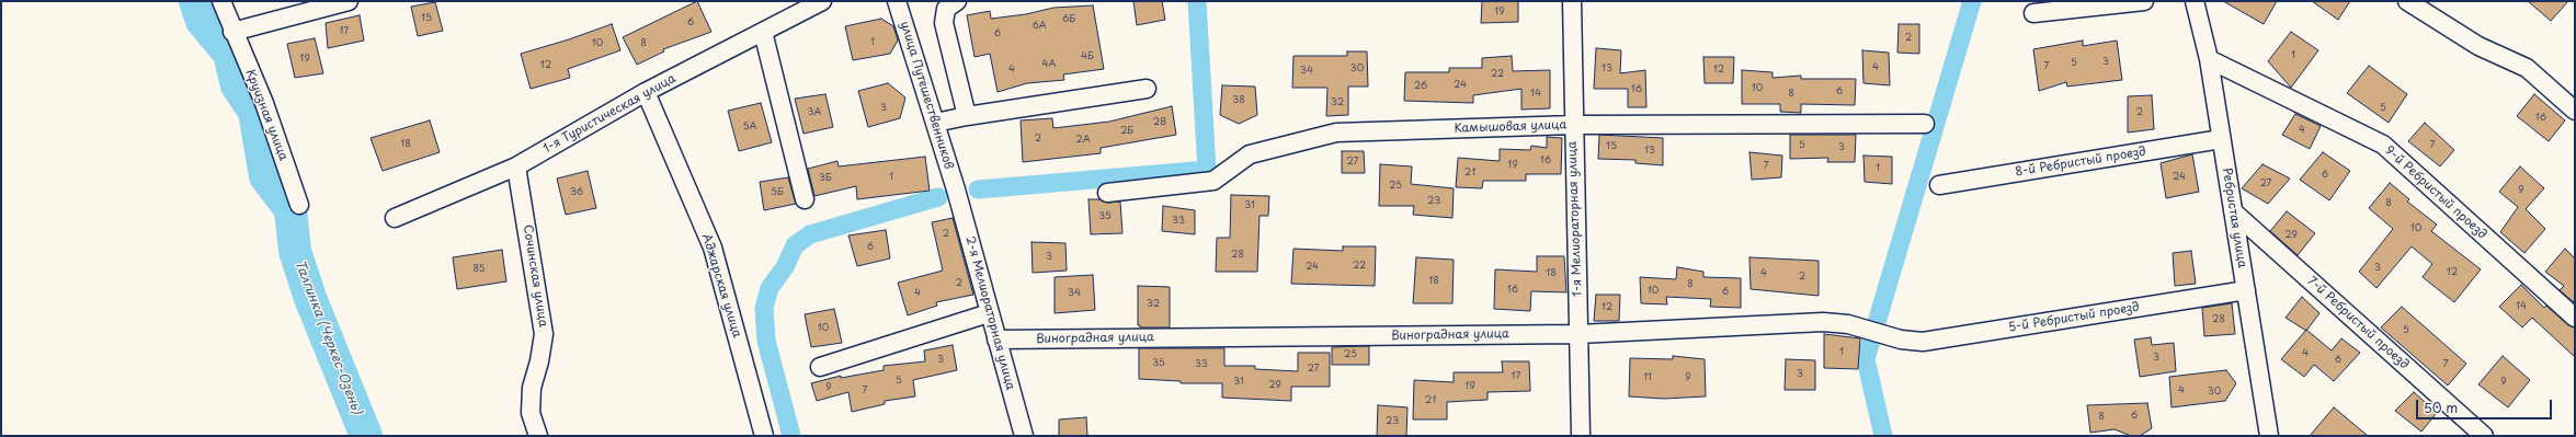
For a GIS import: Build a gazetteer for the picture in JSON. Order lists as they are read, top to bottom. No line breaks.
{"streets":{"street":["улица Путешественников","1-я Туристическая улица","Круизная улица","Камышовая улица","8-й Ребристый проезд","9-й Ребристый проезд","Ребристая улица","1-я Мелиораторная улица","Сочинская улица","Аджарская улица","2-я Мелиораторная улица","5-й Ребристый проезд","7-й Ребристый проезд","Виноградная улица"]},"crossings":[["улица Путешественников","2-я Мелиораторная улица"],["1-я Туристическая улица","Сочинская улица"],["1-я Туристическая улица","Аджарская улица"],["Камышовая улица","1-я Мелиораторная улица"],["8-й Ребристый проезд","Ребристая улица"],["9-й Ребристый проезд","Ребристая улица"],["Ребристая улица","5-й Ребристый проезд"],["Ребристая улица","7-й Ребристый проезд"],["1-я Мелиораторная улица","Виноградная улица"],["2-я Мелиораторная улица","Виноградная улица"],["5-й Ребристый проезд","Виноградная улица"]],"water":["Талгинка (Черкес-Озень)"],"house_numbers":["19","15","6Б","6","6А","17","6","2","1","10","8","1","4Б","19","3","5","4А","12","7","4","30","13","4","12","34","22","24","26","10","16","6","14","8","38","32","3","5","3А","2","16","2В","5А","4","2Б","2","2А","18","5","7","15","3","13","16","27","19","7","1","21","6","1","24","3Б","27","25","9","36","5Б","23","8","31","35","33","10","2","29","6","28","3","22","24","3","85","12","18","4","2","18","2","8","16","10","6","4","34","32","14","12","28","10","5","1","4","25","3","3","6","35","33","7","27","3","17","11","9","5","31","9","29","19","9","7","4","30","21","6","8","23"],"scale_bar":"50 m"}
